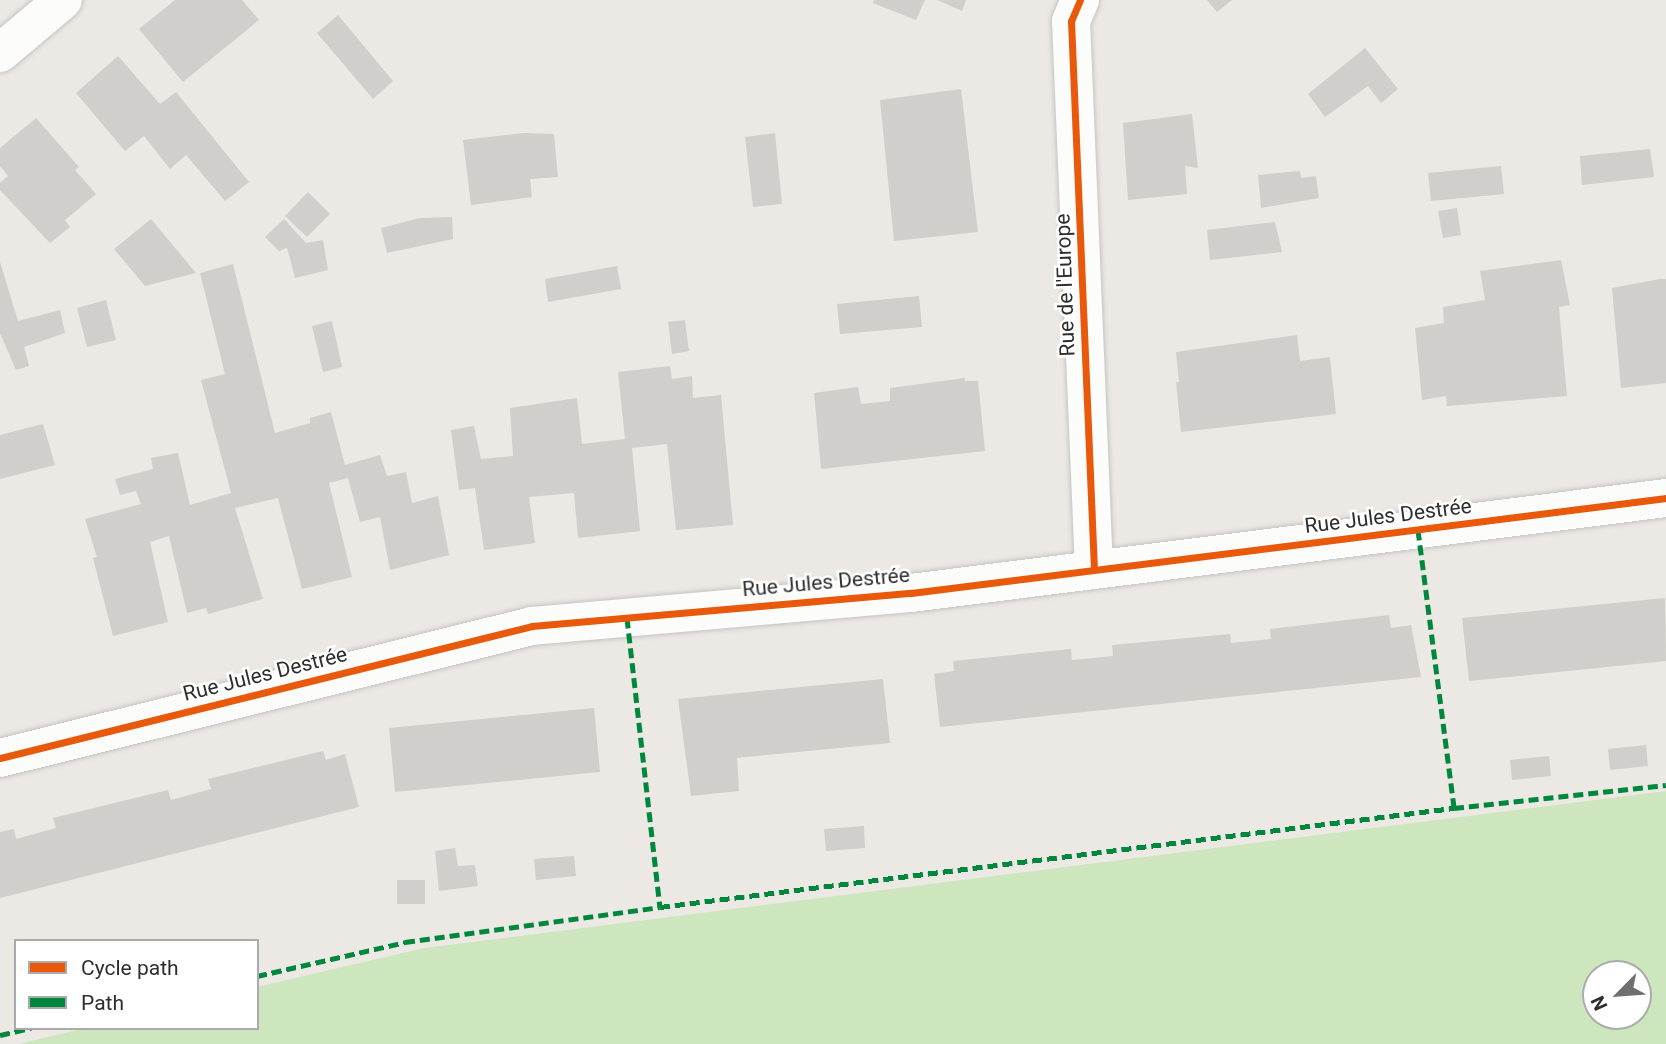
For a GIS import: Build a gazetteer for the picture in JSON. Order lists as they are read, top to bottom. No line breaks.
{"streets":{"street":["Rue de l'Europe","Rue Jules Destrée"]},"crossings":[["Rue de l'Europe","Rue Jules Destrée"]],"legend":["Cycle path","Path"],"north":"bottom left"}
